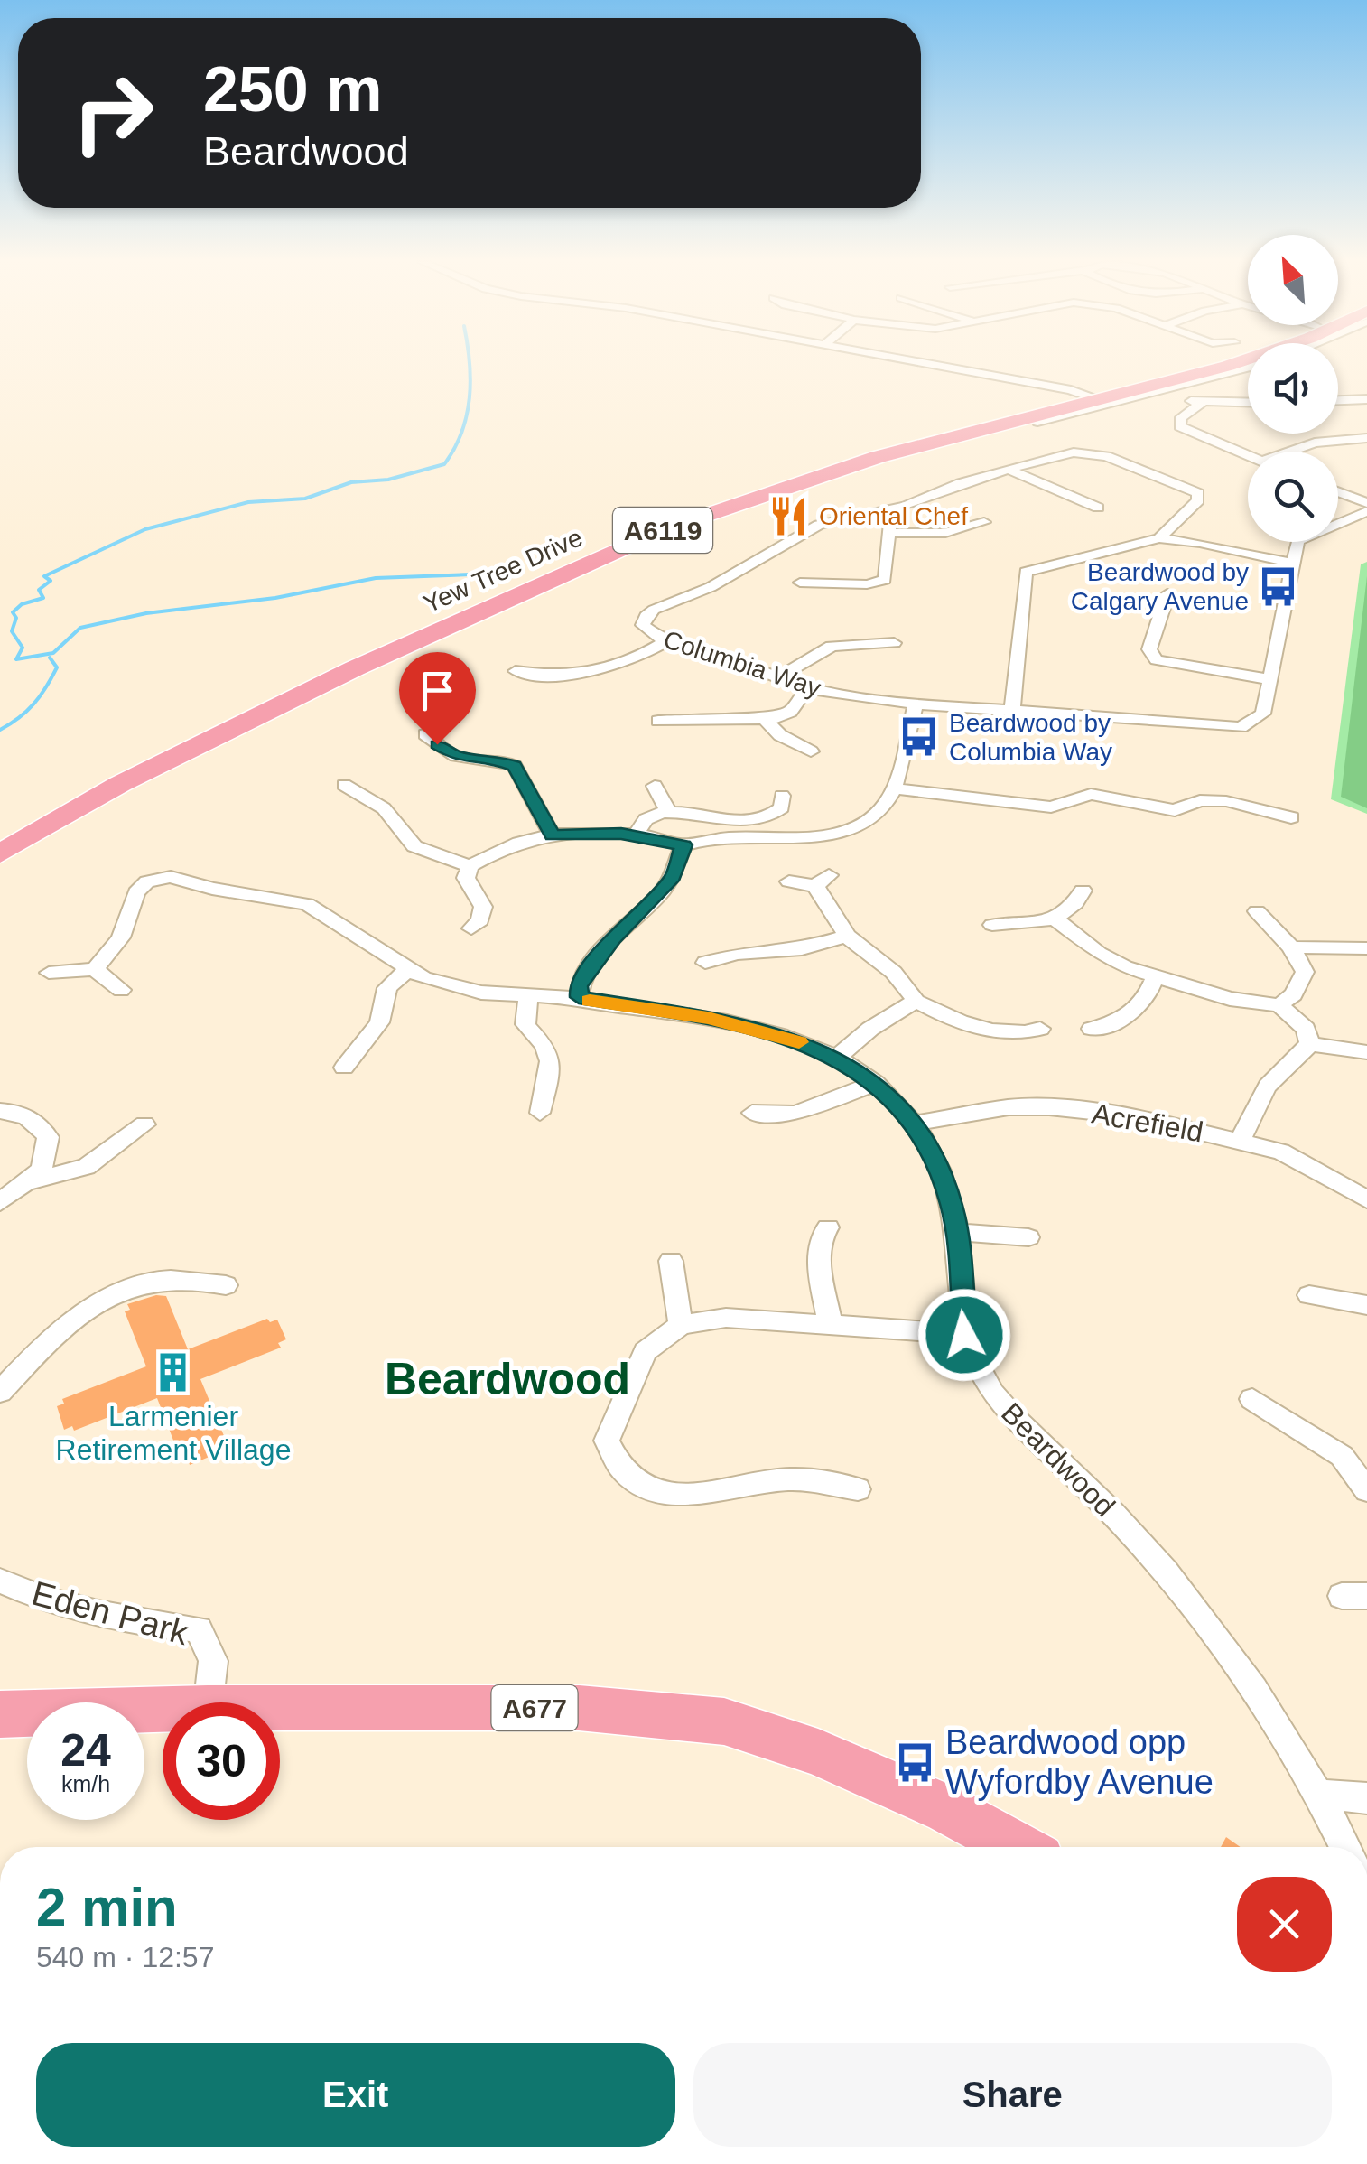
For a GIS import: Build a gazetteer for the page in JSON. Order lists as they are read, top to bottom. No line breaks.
{"streets":{"highway":["A6119","Yew Tree Drive","A677"],"street":["Columbia Way","Acrefield","Beardwood","Eden Park"]},"crossings":[["Acrefield","Beardwood"]],"districts":["Beardwood"],"places":{"restaurant":["Oriental Chef"],"bus stop":["Beardwood by Calgary Avenue","Beardwood by Columbia Way","Beardwood opp Wyfordby Avenue"],"building":["Larmenier Retirement Village"]},"north":"top left","page":{"turn":["250 m","Beardwood"],"speed":"24 km/h","limit":"30","heading":["2 min","540 m · 12:57"],"buttons":["Exit","Share"]}}
